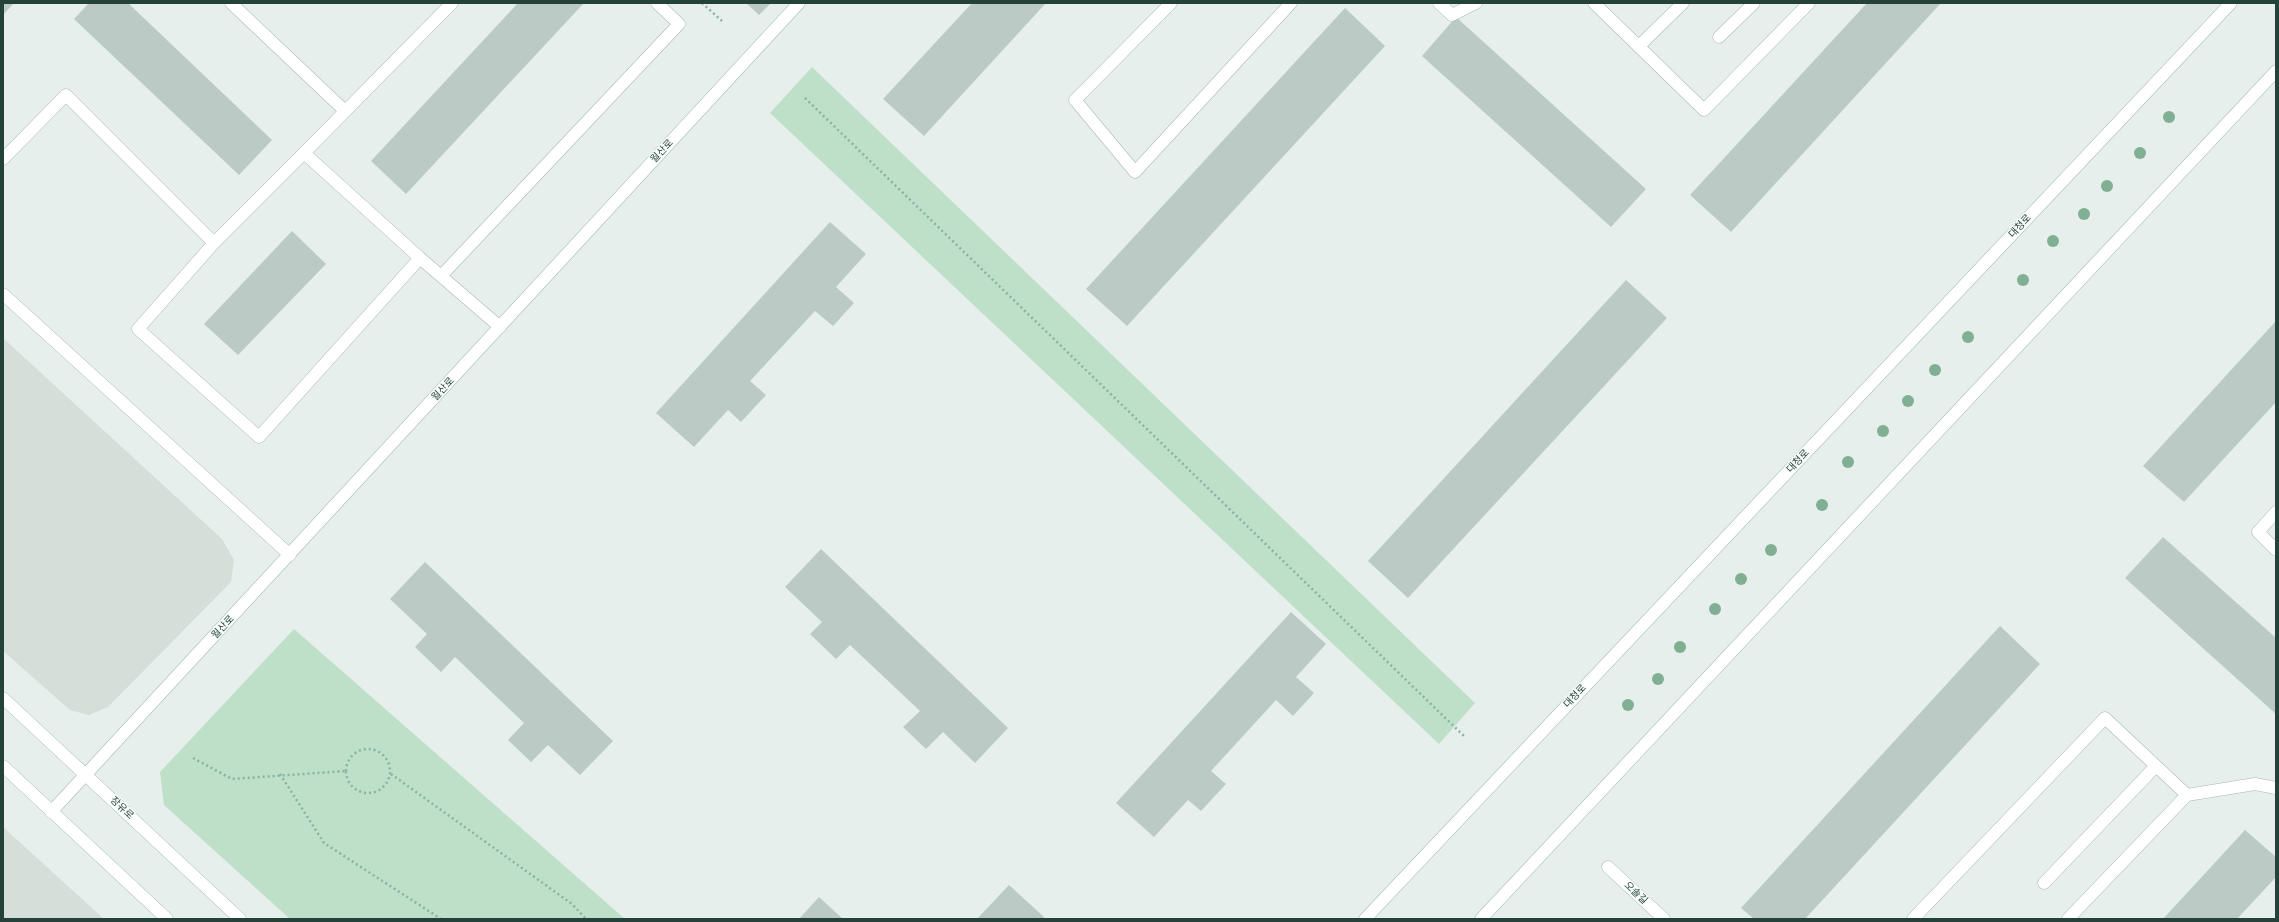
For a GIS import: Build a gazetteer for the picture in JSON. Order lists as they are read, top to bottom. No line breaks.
{"streets":{"main road":["월산로","대청로","장유로","오솔길"]},"crossings":[["월산로","장유로"]]}
